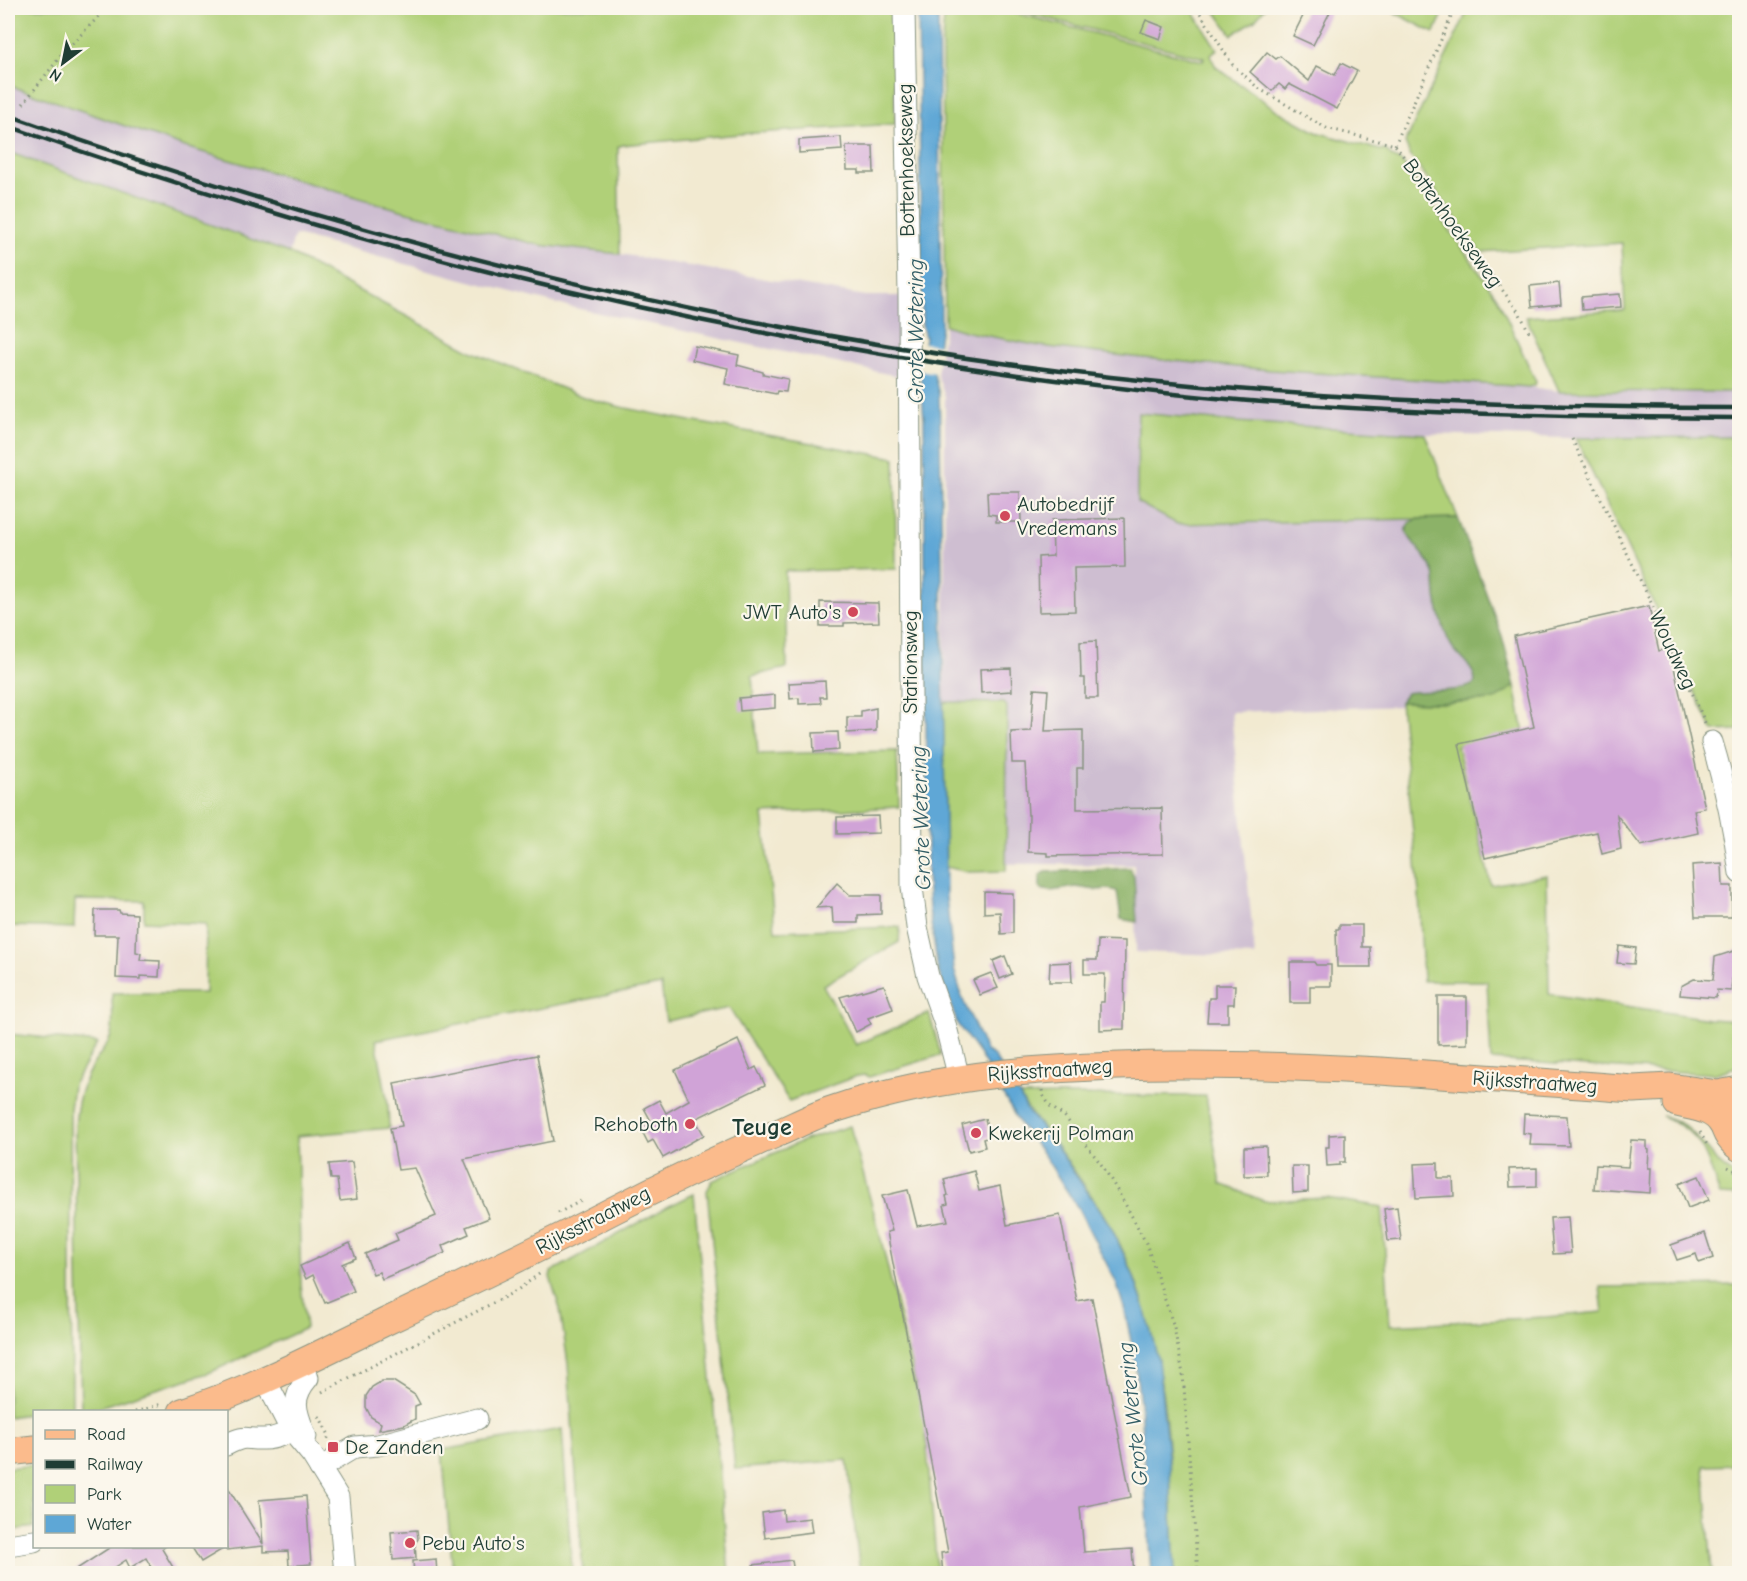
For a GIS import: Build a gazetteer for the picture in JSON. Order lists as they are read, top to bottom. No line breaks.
{"streets":{"main road":["Rijksstraatweg"],"street":["Bottenhoekseweg","Stationsweg"],"path":["Woudweg"]},"crossings":[["Bottenhoekseweg","Stationsweg"],["Stationsweg","Rijksstraatweg"]],"districts":["Teuge"],"water":["Grote Wetering"],"places":{"other":["Autobedrijf Vredemans","JWT Auto's","Rehoboth","Kwekerij Polman","Pebu Auto's"],"transit":["De Zanden"]},"legend":["Road","Railway","Park","Water"],"north":"bottom left"}
